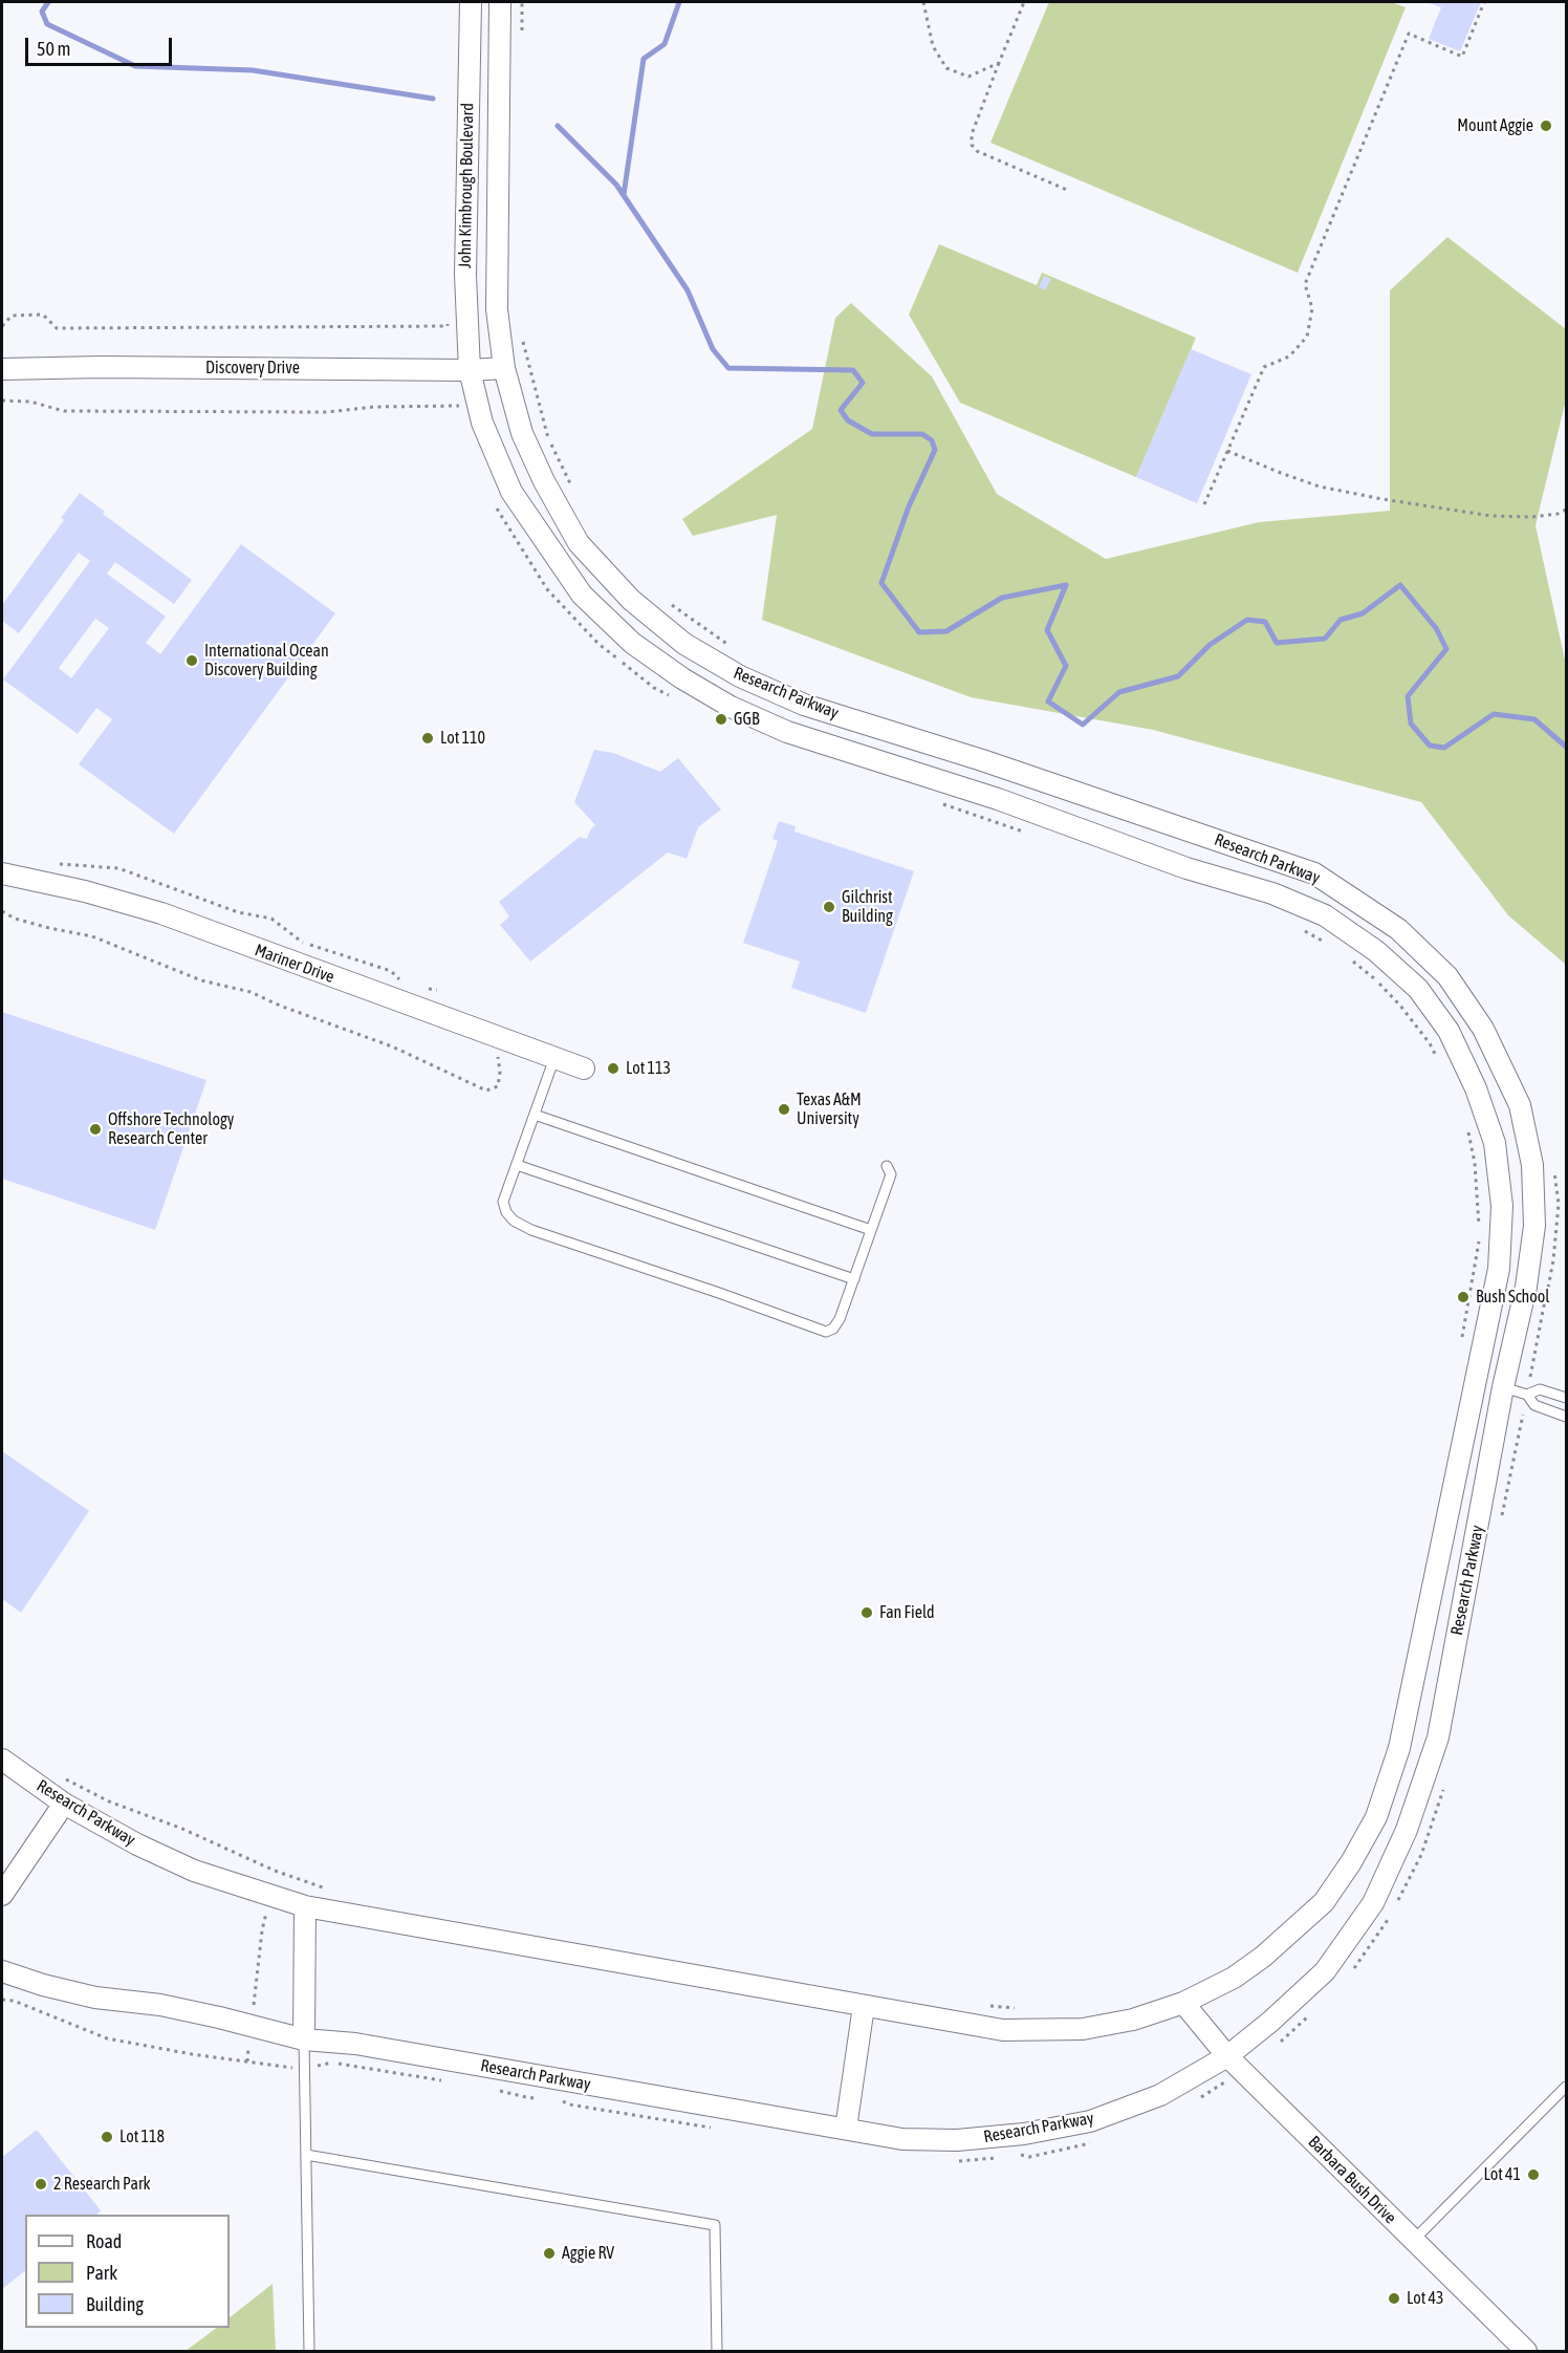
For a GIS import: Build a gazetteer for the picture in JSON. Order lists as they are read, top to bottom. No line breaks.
{"streets":{"street":["John Kimbrough Boulevard","Discovery Drive","Research Parkway","Mariner Drive","Barbara Bush Drive"]},"crossings":[["John Kimbrough Boulevard","Discovery Drive"],["John Kimbrough Boulevard","Research Parkway"],["Discovery Drive","Research Parkway"],["Research Parkway","Barbara Bush Drive"]],"places":["Mount Aggie","International Ocean Discovery Building","GGB","Lot 110","Gilchrist Building","Lot 113","Texas A&M University","Offshore Technology Research Center","Bush School","Fan Field","Lot 118","Lot 41","2 Research Park","Aggie RV","Lot 43"],"legend":["Road","Park","Building"],"scale_bar":"50 m"}
